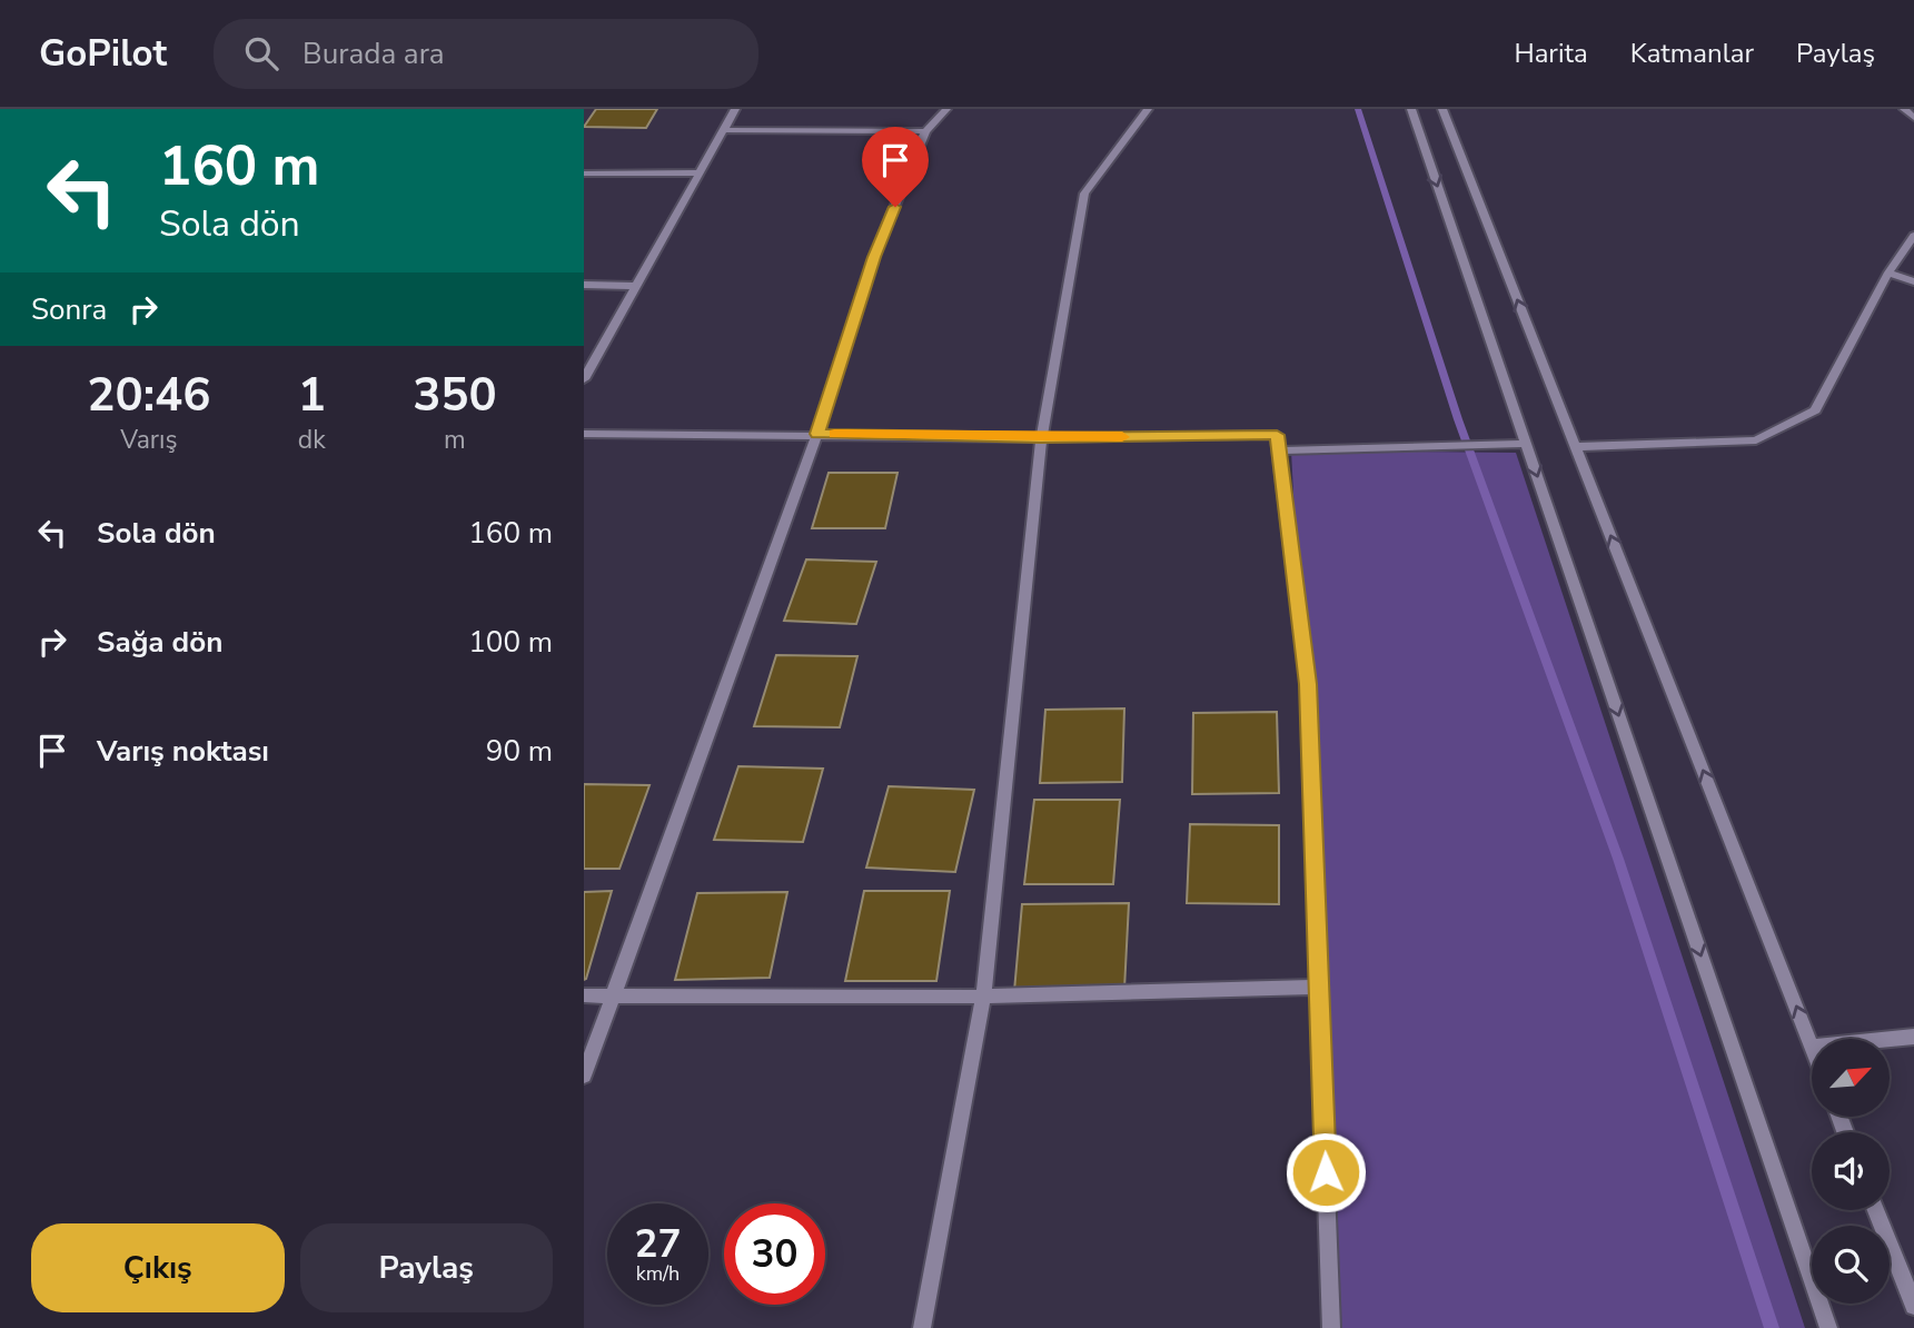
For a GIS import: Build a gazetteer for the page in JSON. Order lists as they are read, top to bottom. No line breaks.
{"north":"top right","page":{"header":"GoPilot","search":"Burada ara","nav":["Harita","Katmanlar","Paylaş"],"turn":["160 m","Sola dön"],"then":"Sonra","eta":["20:46","Varış","1","dk","350","m"],"list":[{"name":"Sola dön","value":"160 m"},{"name":"Sağa dön","value":"100 m"},{"name":"Varış noktası","value":"90 m"}],"speed":"27 km/h","limit":"30","buttons":["Çıkış","Paylaş"]}}
